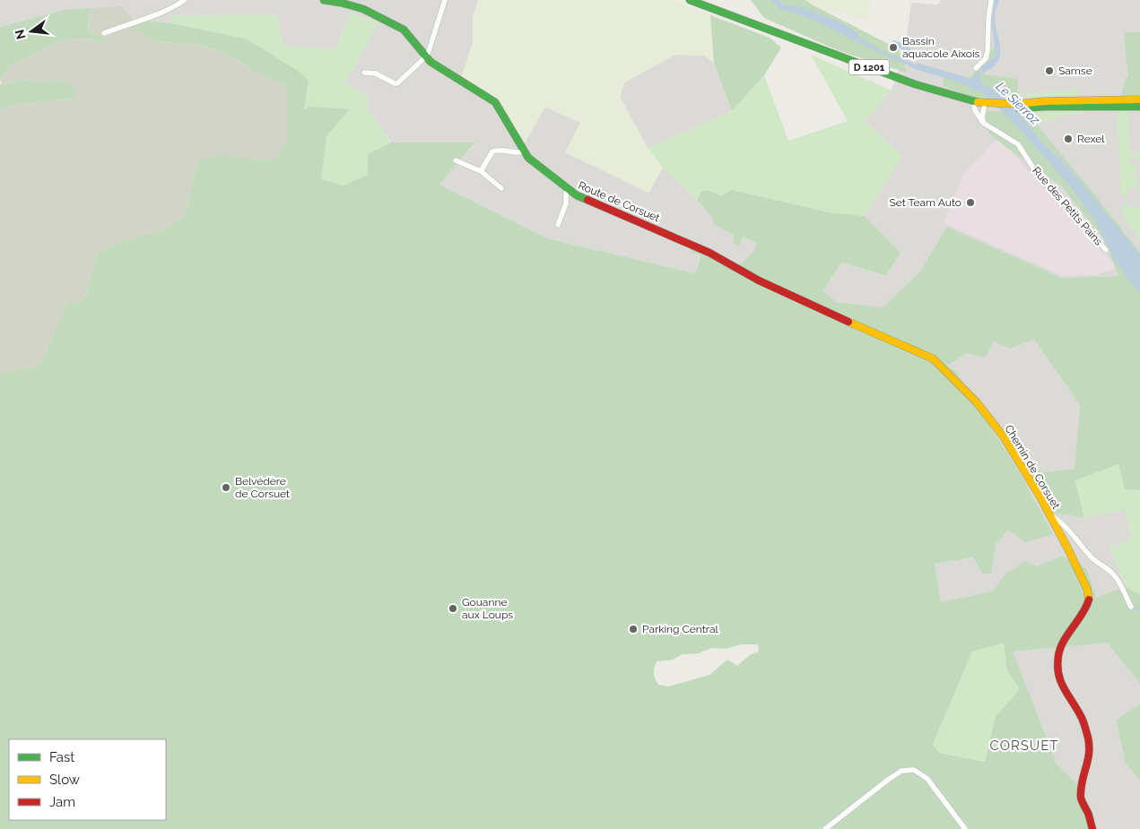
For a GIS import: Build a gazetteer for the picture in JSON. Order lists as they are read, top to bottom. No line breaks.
{"streets":{"street":["D 1201","Route de Corsuet","Rue des Petits Pains","Chemin de Corsuet"]},"crossings":[["D 1201","Rue des Petits Pains"],["Route de Corsuet","Chemin de Corsuet"]],"districts":["CORSUET"],"water":["Le Sierroz"],"places":["Bassin aquacole Aixois","Samse","Rexel","Set Team Auto","Belvédère de Corsuet","Gouanne aux Loups","Parking Central"],"legend":["Fast","Slow","Jam"],"north":"left"}
